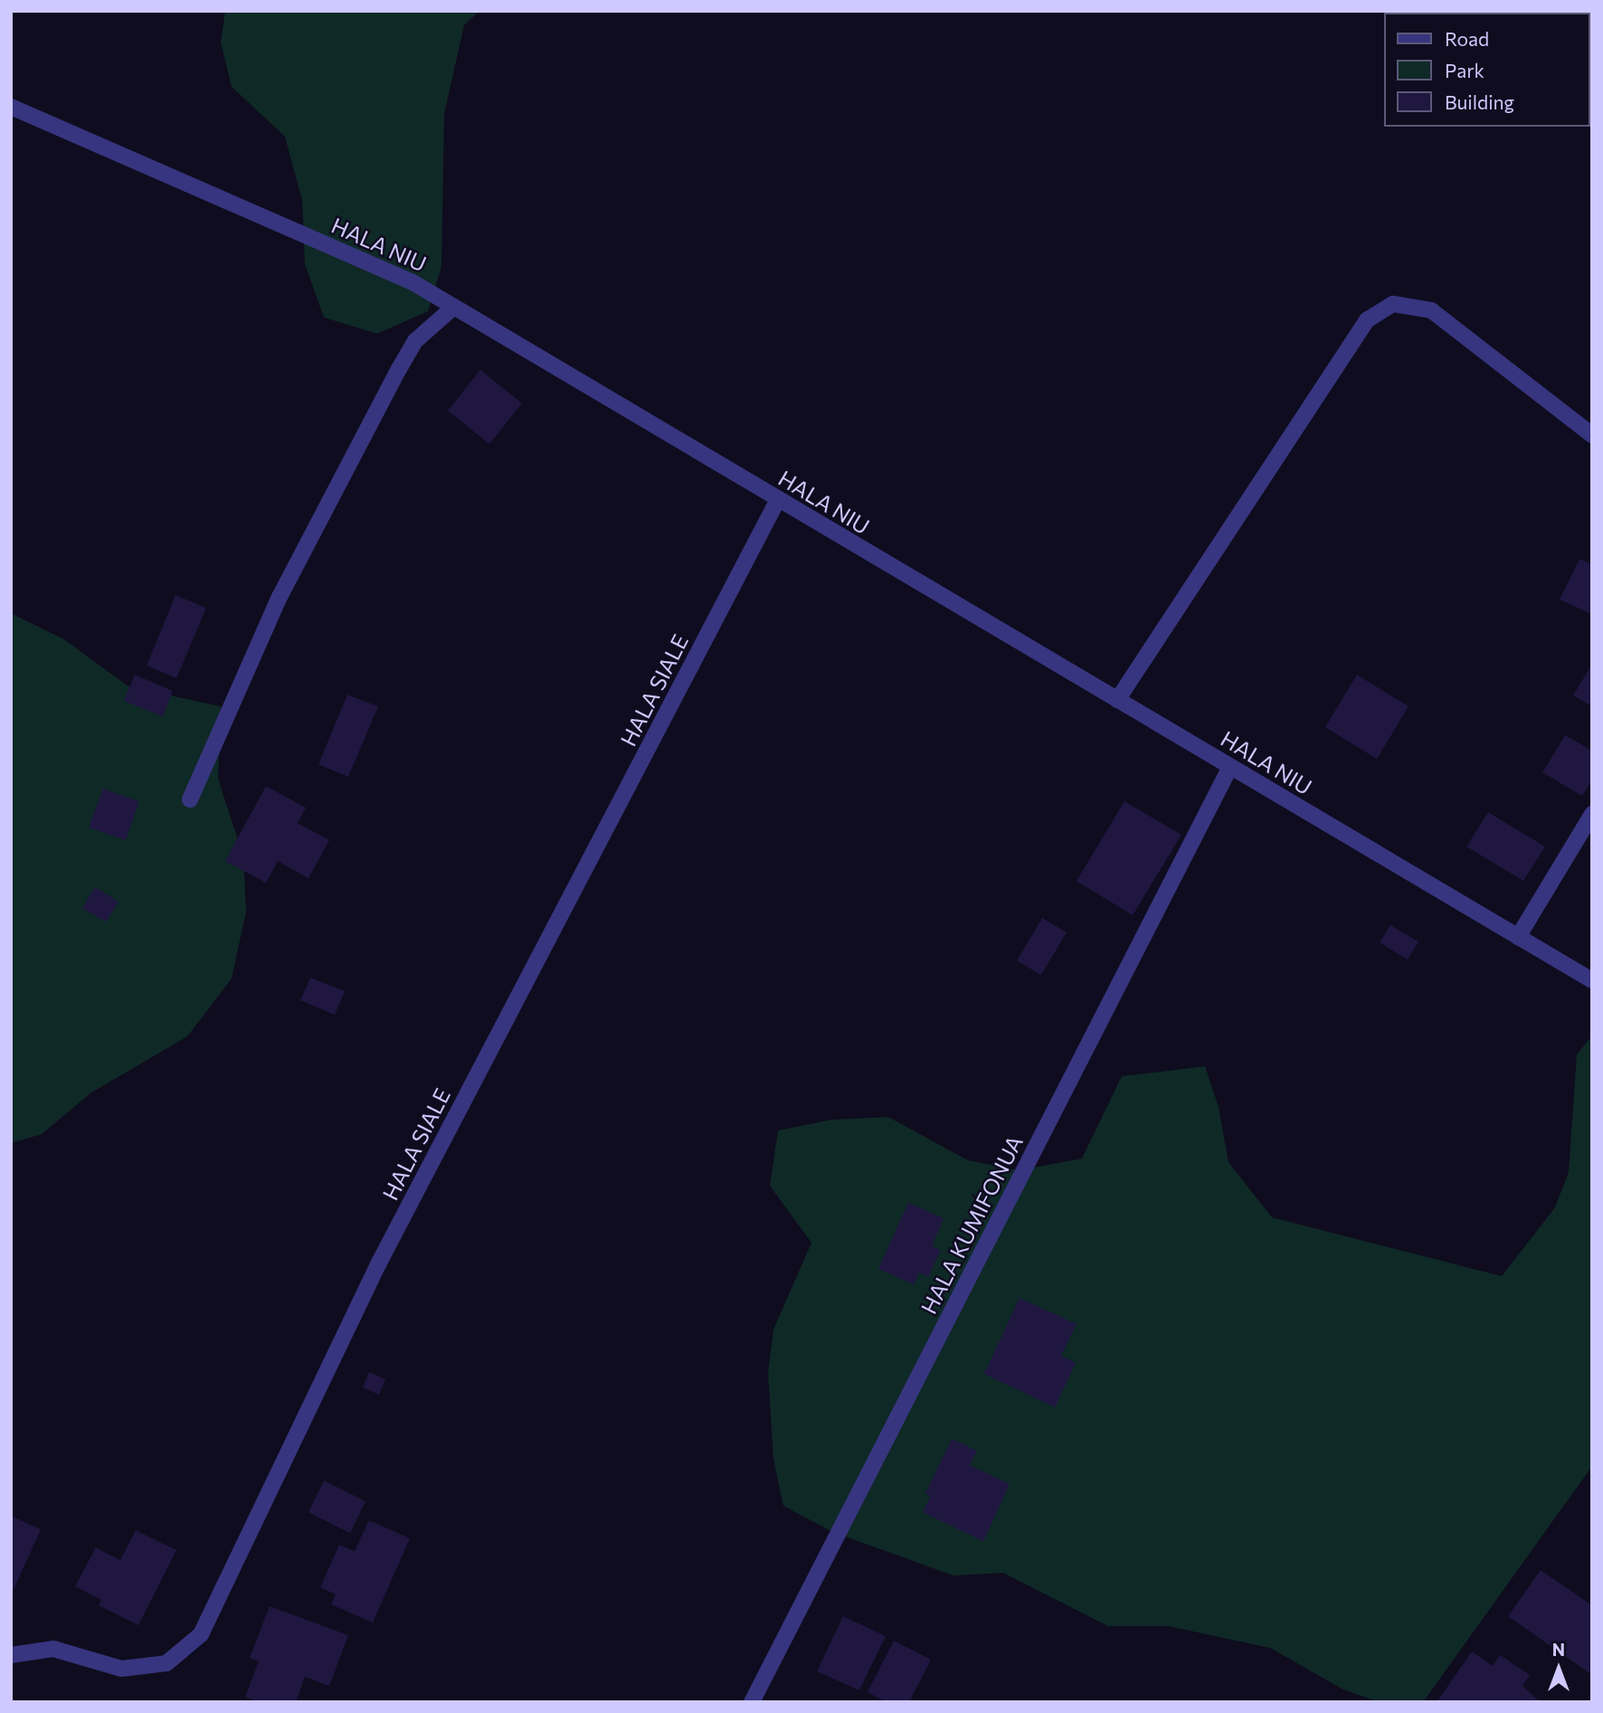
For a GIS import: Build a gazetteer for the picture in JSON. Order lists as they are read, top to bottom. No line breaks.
{"streets":{"street":["HALA NIU","HALA SIALE","HALA KUMIFONUA"]},"crossings":[["HALA NIU","HALA SIALE"],["HALA NIU","HALA KUMIFONUA"]],"legend":["Road","Park","Building"],"north":"top"}
